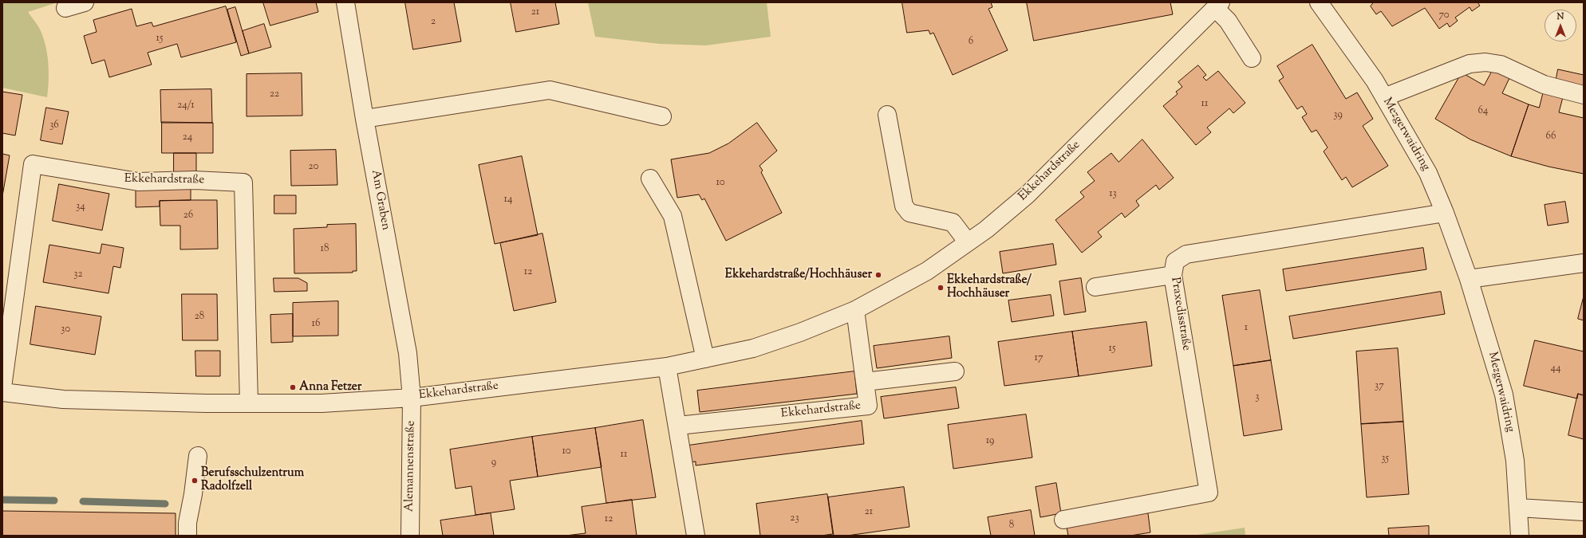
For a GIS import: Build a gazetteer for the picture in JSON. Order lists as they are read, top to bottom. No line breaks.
{"streets":{"street":["Mezgerwaidring","Ekkehardstraße","Am Graben","Praxedisstraße","Alemannenstraße"]},"crossings":[["Mezgerwaidring","Praxedisstraße"],["Ekkehardstraße","Am Graben"],["Ekkehardstraße","Alemannenstraße"],["Am Graben","Alemannenstraße"]],"places":["Ekkehardstraße/Hochhäuser","Ekkehardstraße/ Hochhäuser","Anna Fetzer","Berufsschulzentrum Radolfzell"],"house_numbers":["21","70","2","15","6","22","11","24/1","64","39","36","66","24","20","10","13","14","34","26","18","12","32","28","16","1","30","15","17","44","37","3","19","10","11","35","9","21","23","12","8"],"north":"top"}
